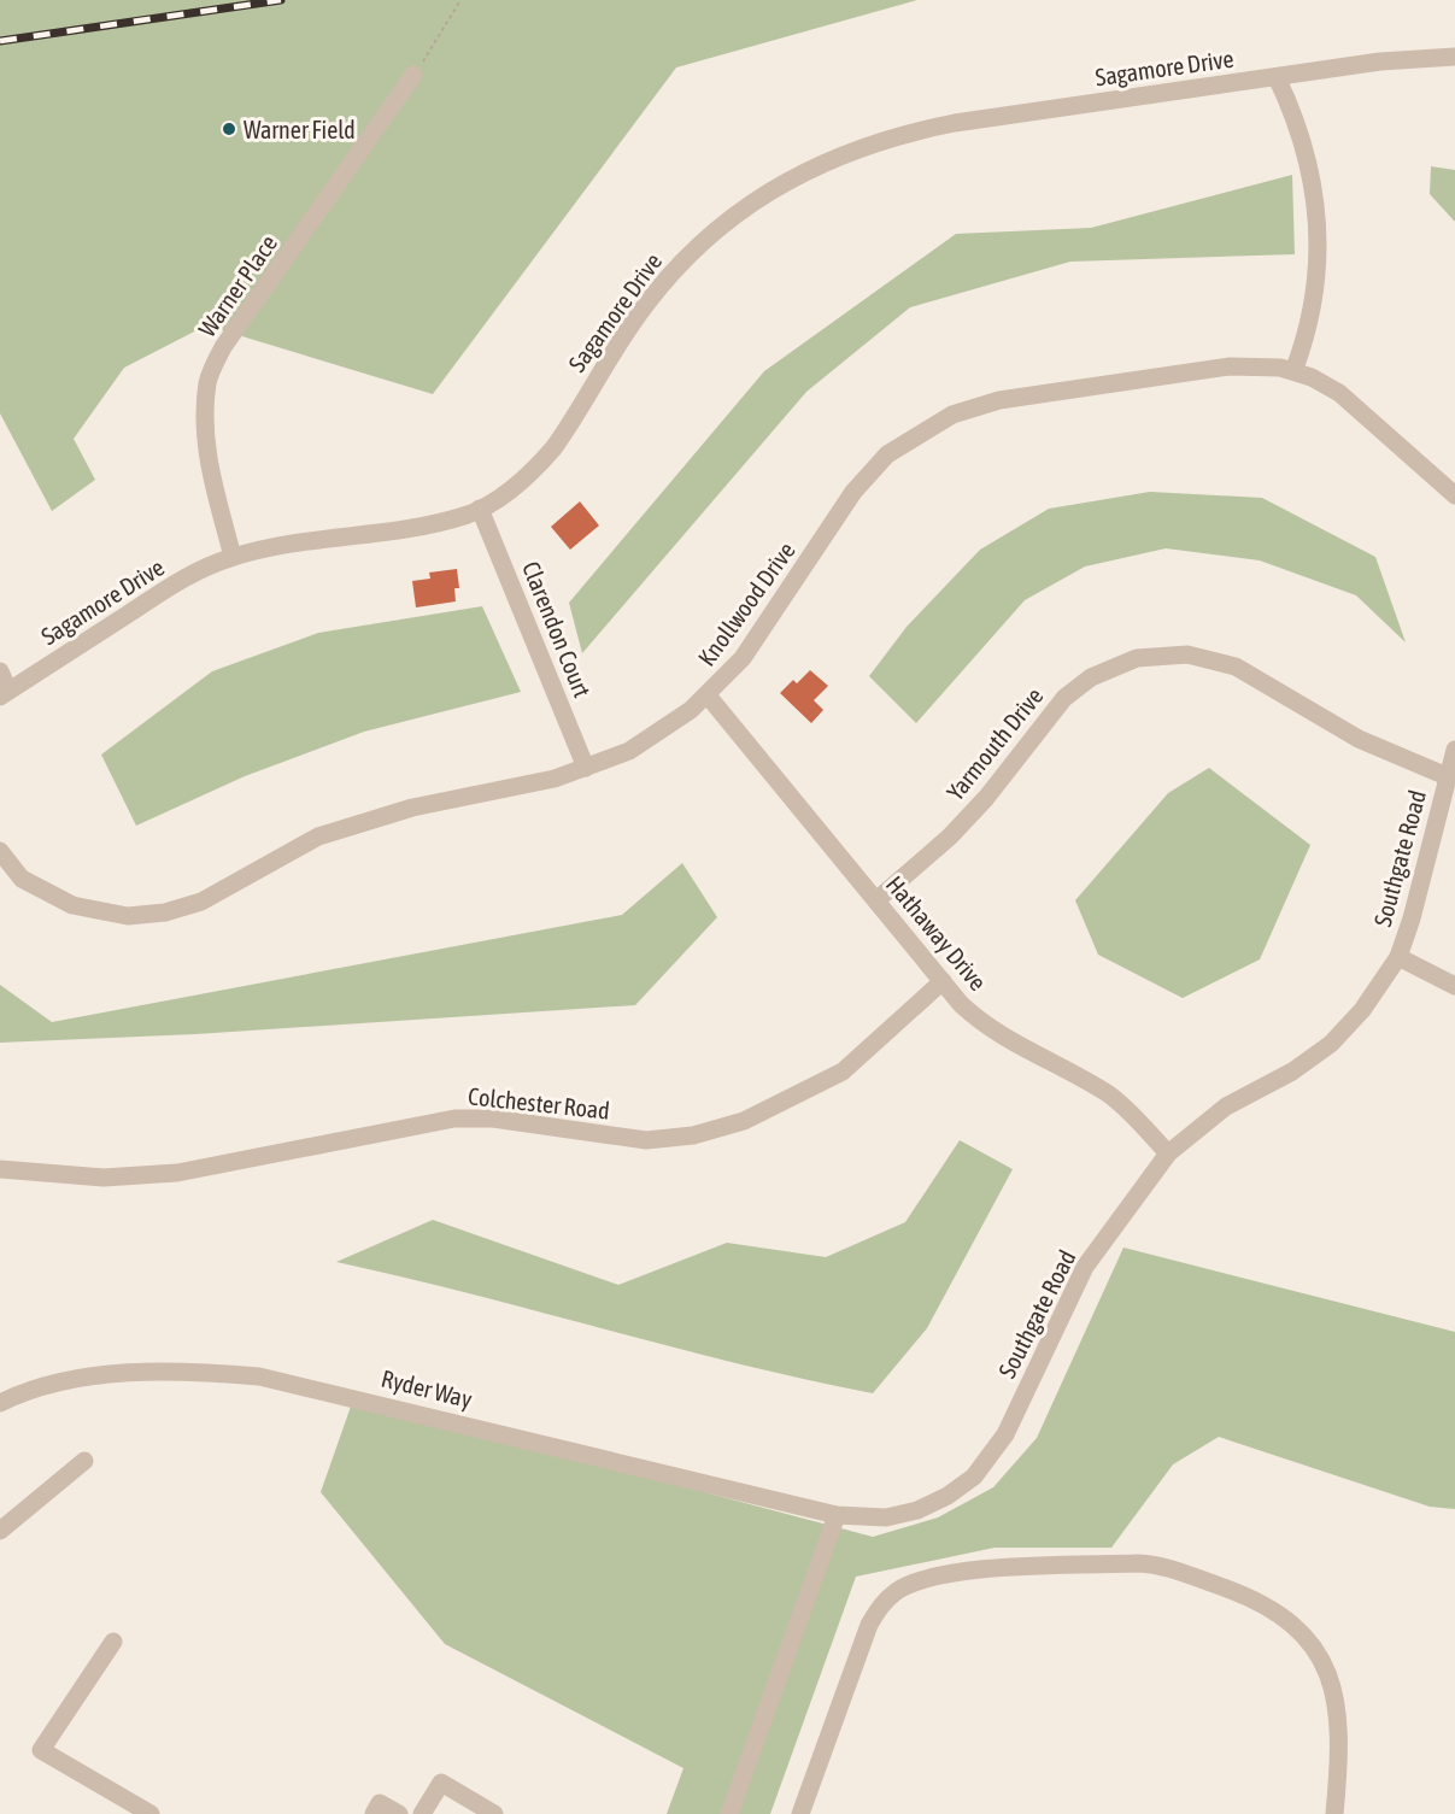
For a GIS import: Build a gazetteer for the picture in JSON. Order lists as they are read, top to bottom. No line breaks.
{"streets":{"street":["Sagamore Drive","Warner Place","Knollwood Drive","Clarendon Court","Yarmouth Drive","Southgate Road","Hathaway Drive","Colchester Road","Ryder Way"]},"crossings":[["Sagamore Drive","Warner Place"],["Sagamore Drive","Clarendon Court"],["Knollwood Drive","Clarendon Court"],["Knollwood Drive","Hathaway Drive"],["Yarmouth Drive","Southgate Road"],["Yarmouth Drive","Hathaway Drive"],["Southgate Road","Hathaway Drive"],["Southgate Road","Ryder Way"],["Hathaway Drive","Colchester Road"]],"places":["Warner Field"]}
